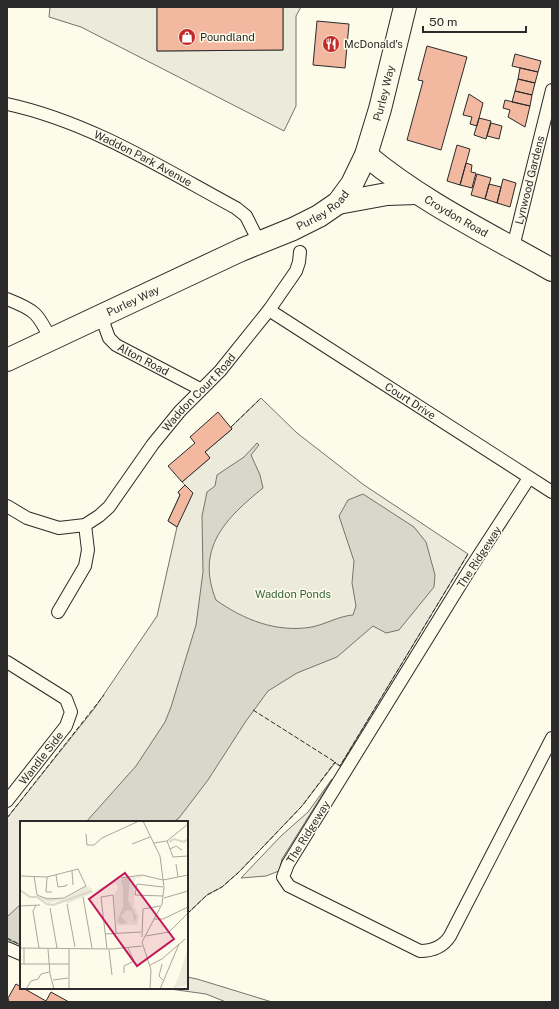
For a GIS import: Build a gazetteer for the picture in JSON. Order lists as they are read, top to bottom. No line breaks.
{"streets":{"highway":["Purley Way","Purley Road","Croydon Road"],"street":["Waddon Park Avenue","Lynwood Gardens","Alton Road","Waddon Court Road","Court Drive","The Ridgeway","Wandle Side"]},"crossings":[["Purley Way","Waddon Park Avenue"],["Purley Way","Purley Road"],["Purley Way","Croydon Road"],["Purley Way","Alton Road"],["Waddon Park Avenue","Purley Road"],["Lynwood Gardens","Croydon Road"],["Purley Road","Croydon Road"],["Alton Road","Waddon Court Road"],["Waddon Court Road","Court Drive"],["Court Drive","The Ridgeway"]],"parks":["Waddon Ponds"],"places":{"shop":["Poundland"],"restaurant":["McDonald's"]},"scale_bar":"50 m"}
